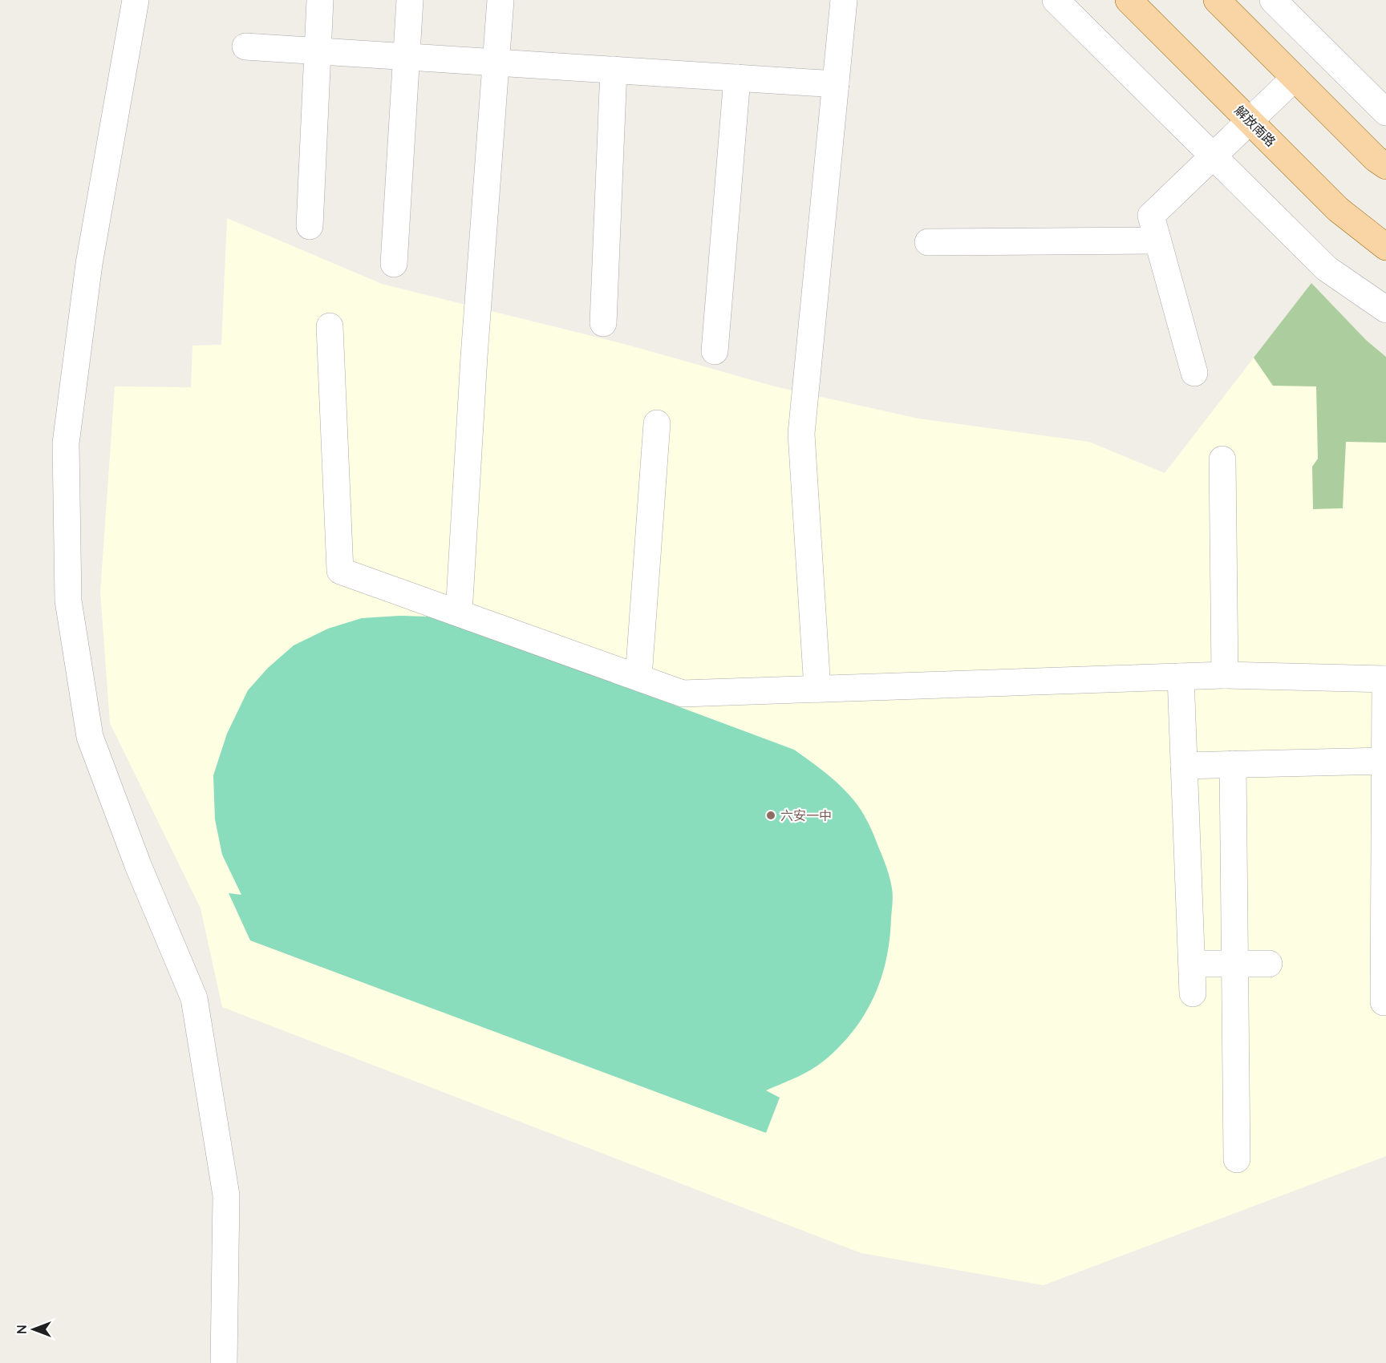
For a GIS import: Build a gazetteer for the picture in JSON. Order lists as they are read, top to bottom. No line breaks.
{"streets":{"main road":["解放南路"]},"places":["六安一中"],"north":"left"}
